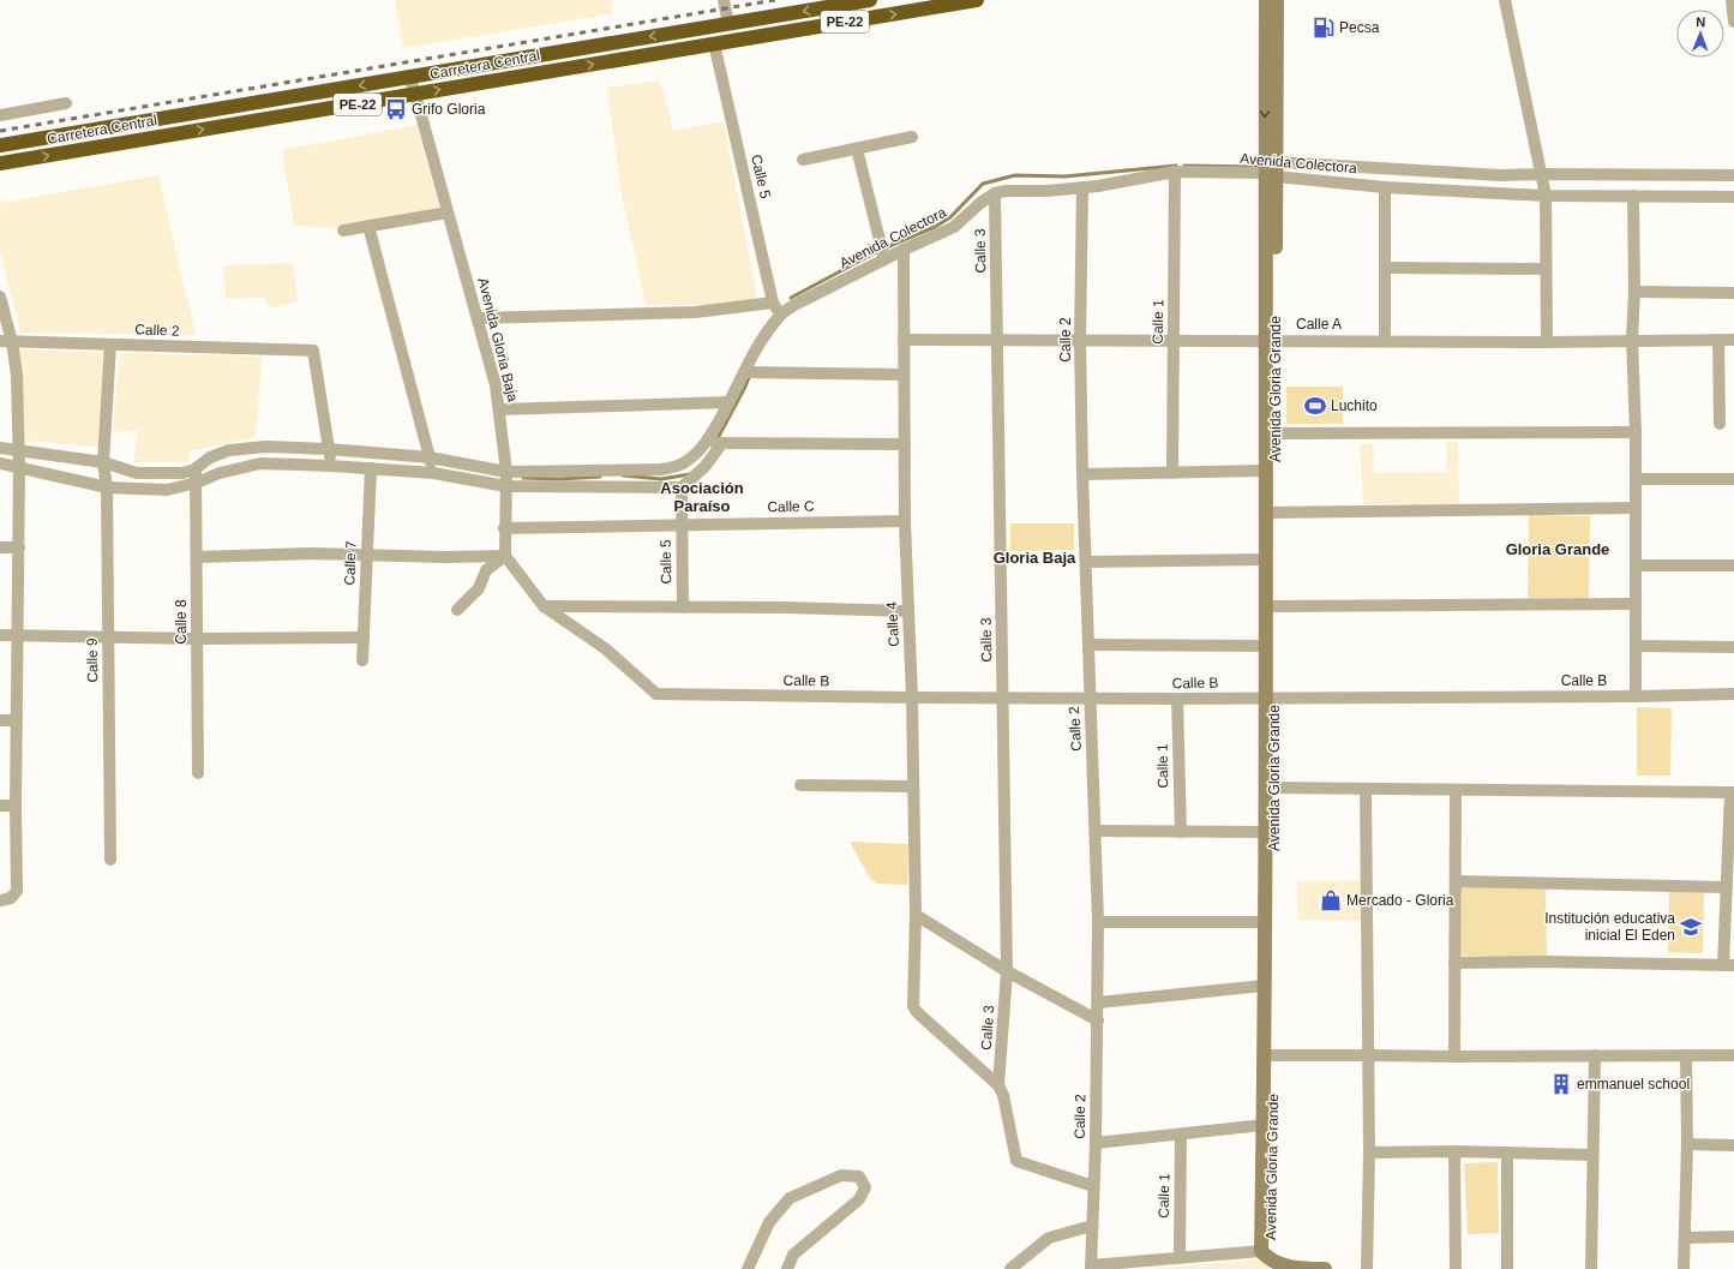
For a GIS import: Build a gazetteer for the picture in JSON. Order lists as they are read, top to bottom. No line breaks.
{"streets":{"highway":["PE-22","Carretera Central"],"street":["Avenida Colectora","Calle 5","Calle 3","Calle 1","Calle A","Calle 2","Avenida Gloria Baja","Avenida Gloria Grande","Calle C","Calle 7","Calle 8","Calle 4","Calle 9","Calle B"]},"crossings":[["Carretera Central","Calle 5"],["Carretera Central","Avenida Gloria Baja"],["Avenida Colectora","Calle 5"],["Avenida Colectora","Calle 3"],["Avenida Colectora","Calle 1"],["Avenida Colectora","Calle 2"],["Avenida Colectora","Avenida Gloria Baja"],["Avenida Colectora","Avenida Gloria Grande"],["Avenida Colectora","Calle 8"],["Avenida Colectora","Calle 4"],["Calle 5","Calle C"],["Calle 3","Calle A"],["Calle 3","Calle 4"],["Calle 3","Calle B"],["Calle 1","Calle A"],["Calle 1","Calle B"],["Calle A","Calle 2"],["Calle A","Avenida Gloria Grande"],["Calle A","Calle 4"],["Calle 2","Calle 9"],["Calle 2","Calle B"],["Avenida Gloria Baja","Calle C"],["Avenida Gloria Grande","Calle B"],["Calle C","Calle 4"],["Calle 4","Calle B"]],"districts":["Asociación Paraíso","Gloria Grande","Gloria Baja"],"places":{"fuel station":["Pecsa"],"bus stop":["Grifo Gloria"],"sports":["Luchito"],"shop":["Mercado - Gloria"],"school or university":["Institución educativa inicial El Eden"],"building":["emmanuel school"]},"north":"top"}
